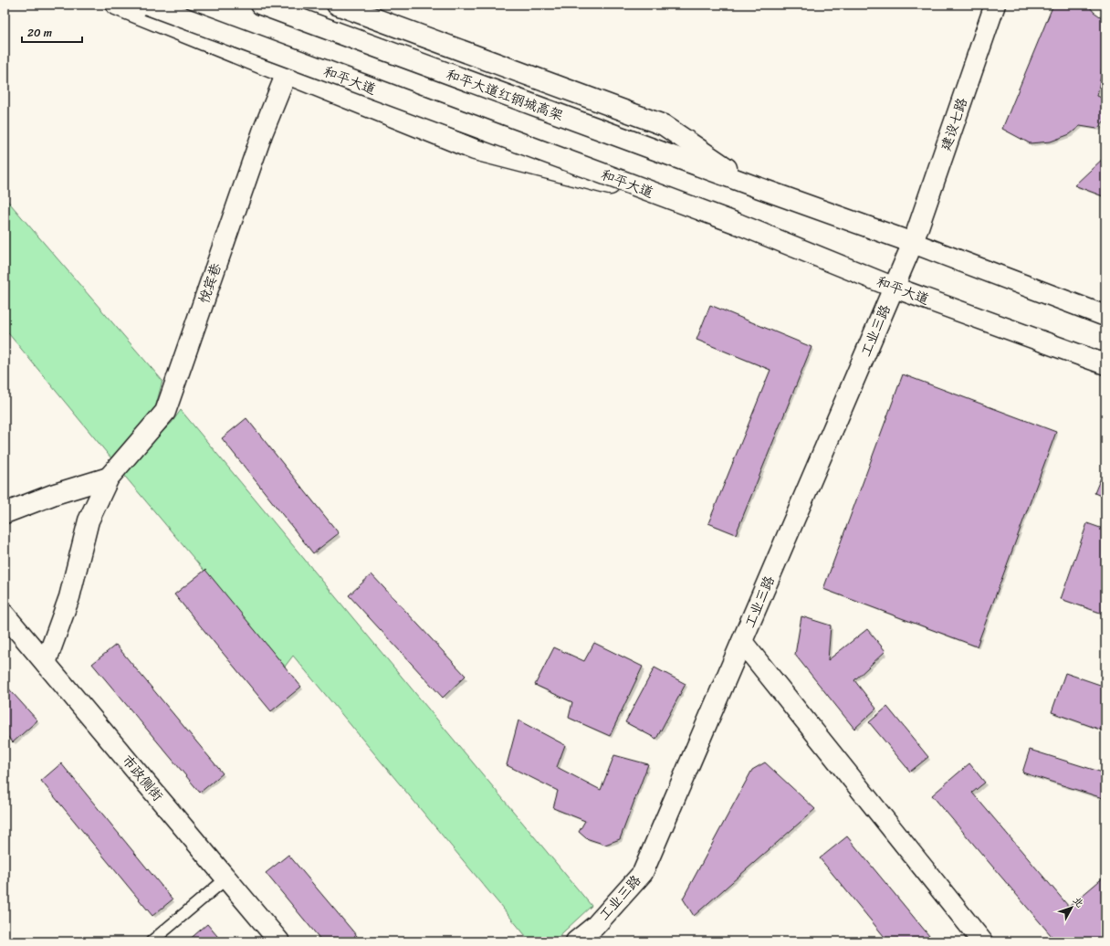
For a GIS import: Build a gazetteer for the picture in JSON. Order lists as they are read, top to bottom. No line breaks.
{"streets":{"main road":["和平大道","和平大道红钢城高架","建设七路","悦宾巷","工业三路","市政侧街"]},"crossings":[["和平大道","工业三路"],["建设七路","工业三路"]],"scale_bar":"20 m","north":"top right"}
